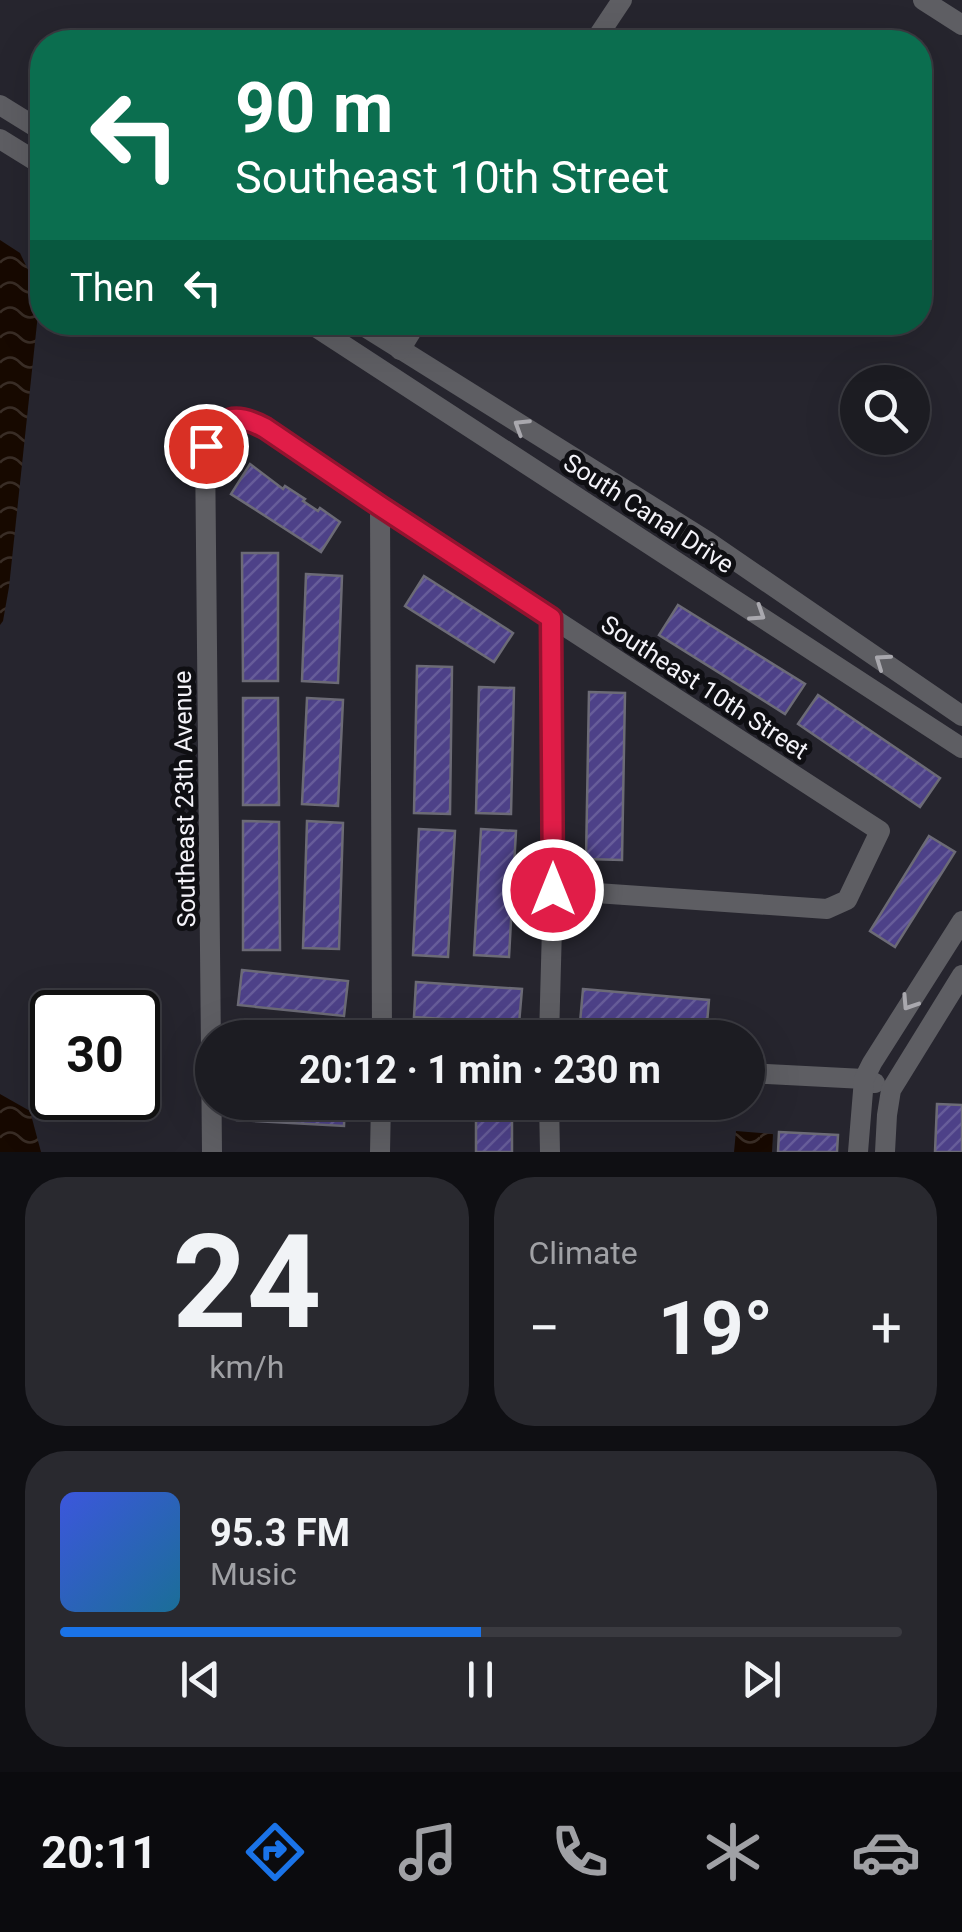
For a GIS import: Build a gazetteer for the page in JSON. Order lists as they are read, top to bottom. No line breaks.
{"streets":{"street":["South Canal Drive","Southeast 10th Street","Southeast 23th Avenue"]},"crossings":[["Southeast 10th Street","Southeast 23th Avenue"]],"page":{"turn":["90 m","Southeast 10th Street"],"then":"Then","limit":"30","trip":"20:12 · 1 min · 230 m","tile":[["24","km/h"],"Climate"],"heat":["−","19°","+"],"song":["95.3 FM","Music"],"tabs":"20:11"}}
